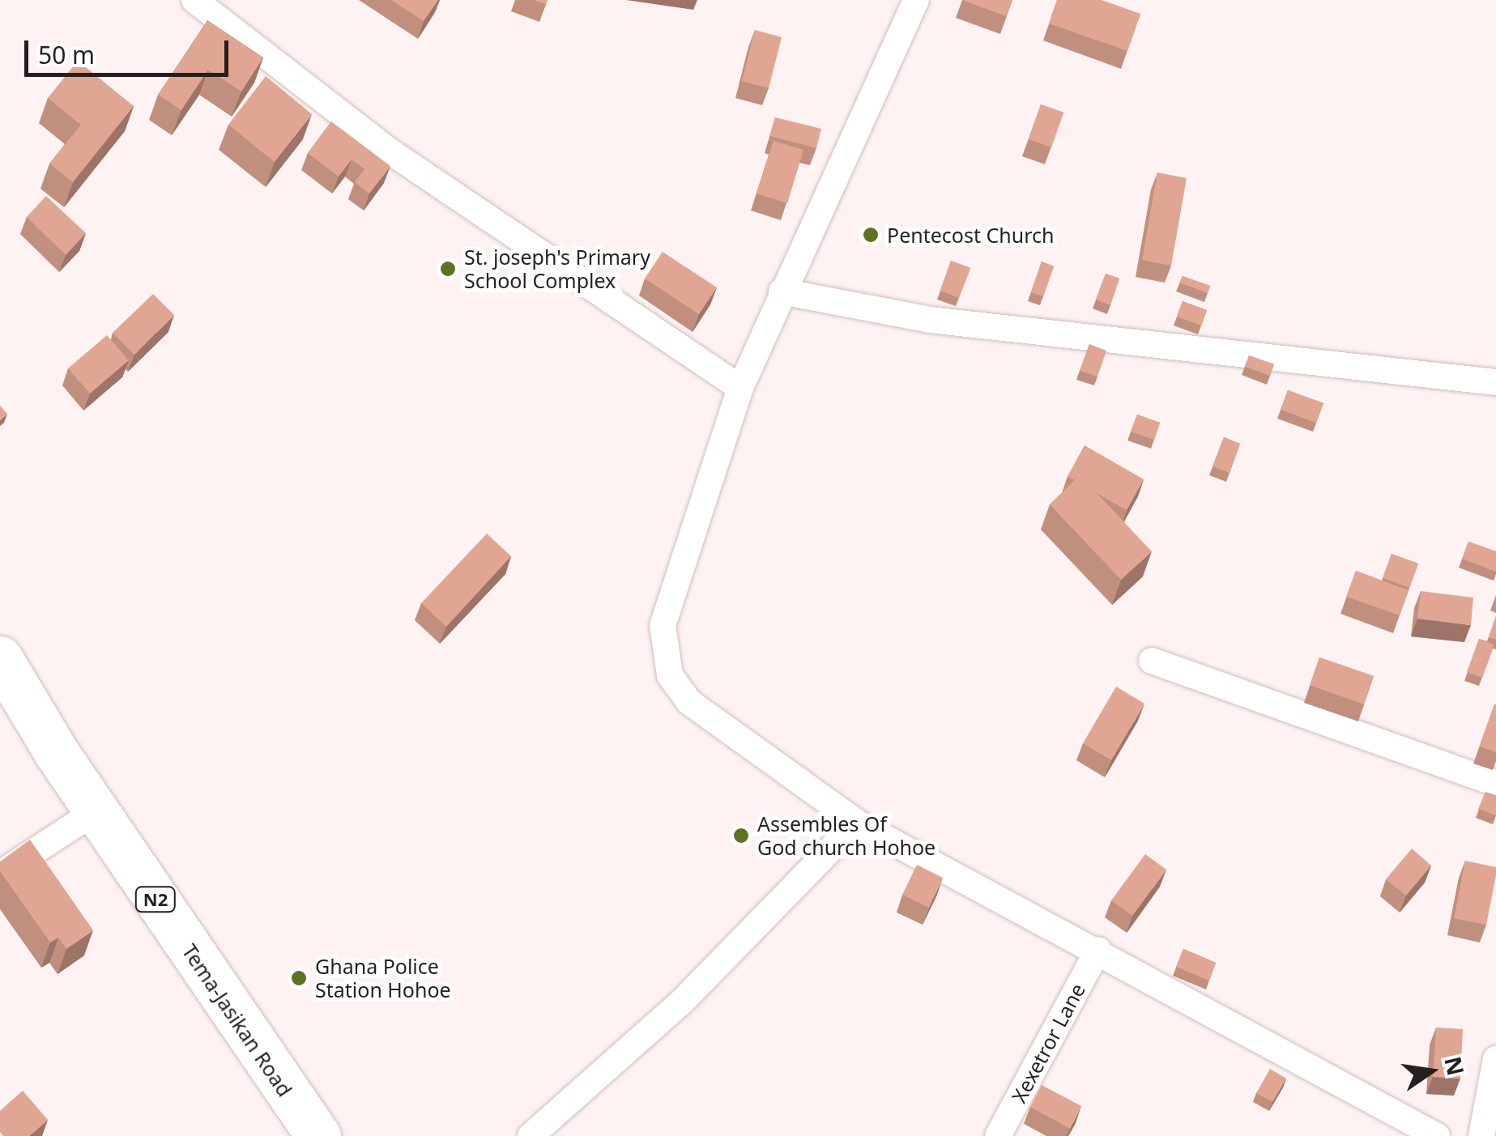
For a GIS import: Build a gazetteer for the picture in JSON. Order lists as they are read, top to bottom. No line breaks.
{"streets":{"highway":["N2","Tema-Jasikan Road"],"street":["Xexetror Lane"]},"places":["Pentecost Church","St. joseph's Primary School Complex","Assembles Of God church Hohoe","Ghana Police Station Hohoe"],"scale_bar":"50 m","north":"right"}
